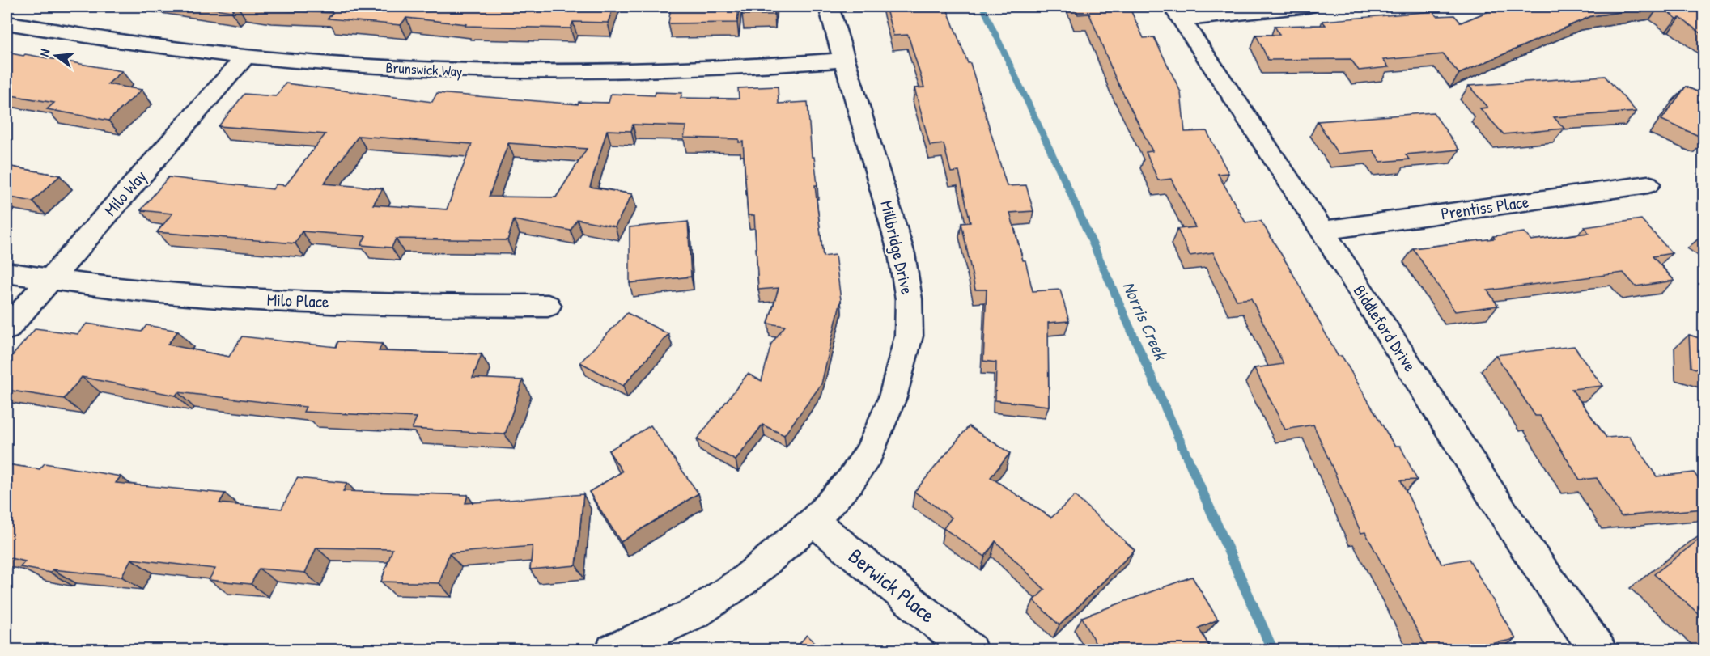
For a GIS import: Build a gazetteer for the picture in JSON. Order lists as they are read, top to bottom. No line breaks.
{"streets":{"street":["Brunswick Way","Milo Way","Prentiss Place","Millbridge Drive","Milo Place","Biddleford Drive","Berwick Place"]},"crossings":[["Brunswick Way","Milo Way"],["Brunswick Way","Millbridge Drive"],["Milo Way","Milo Place"],["Prentiss Place","Biddleford Drive"],["Millbridge Drive","Berwick Place"]],"water":["Norris Creek"],"north":"left"}
